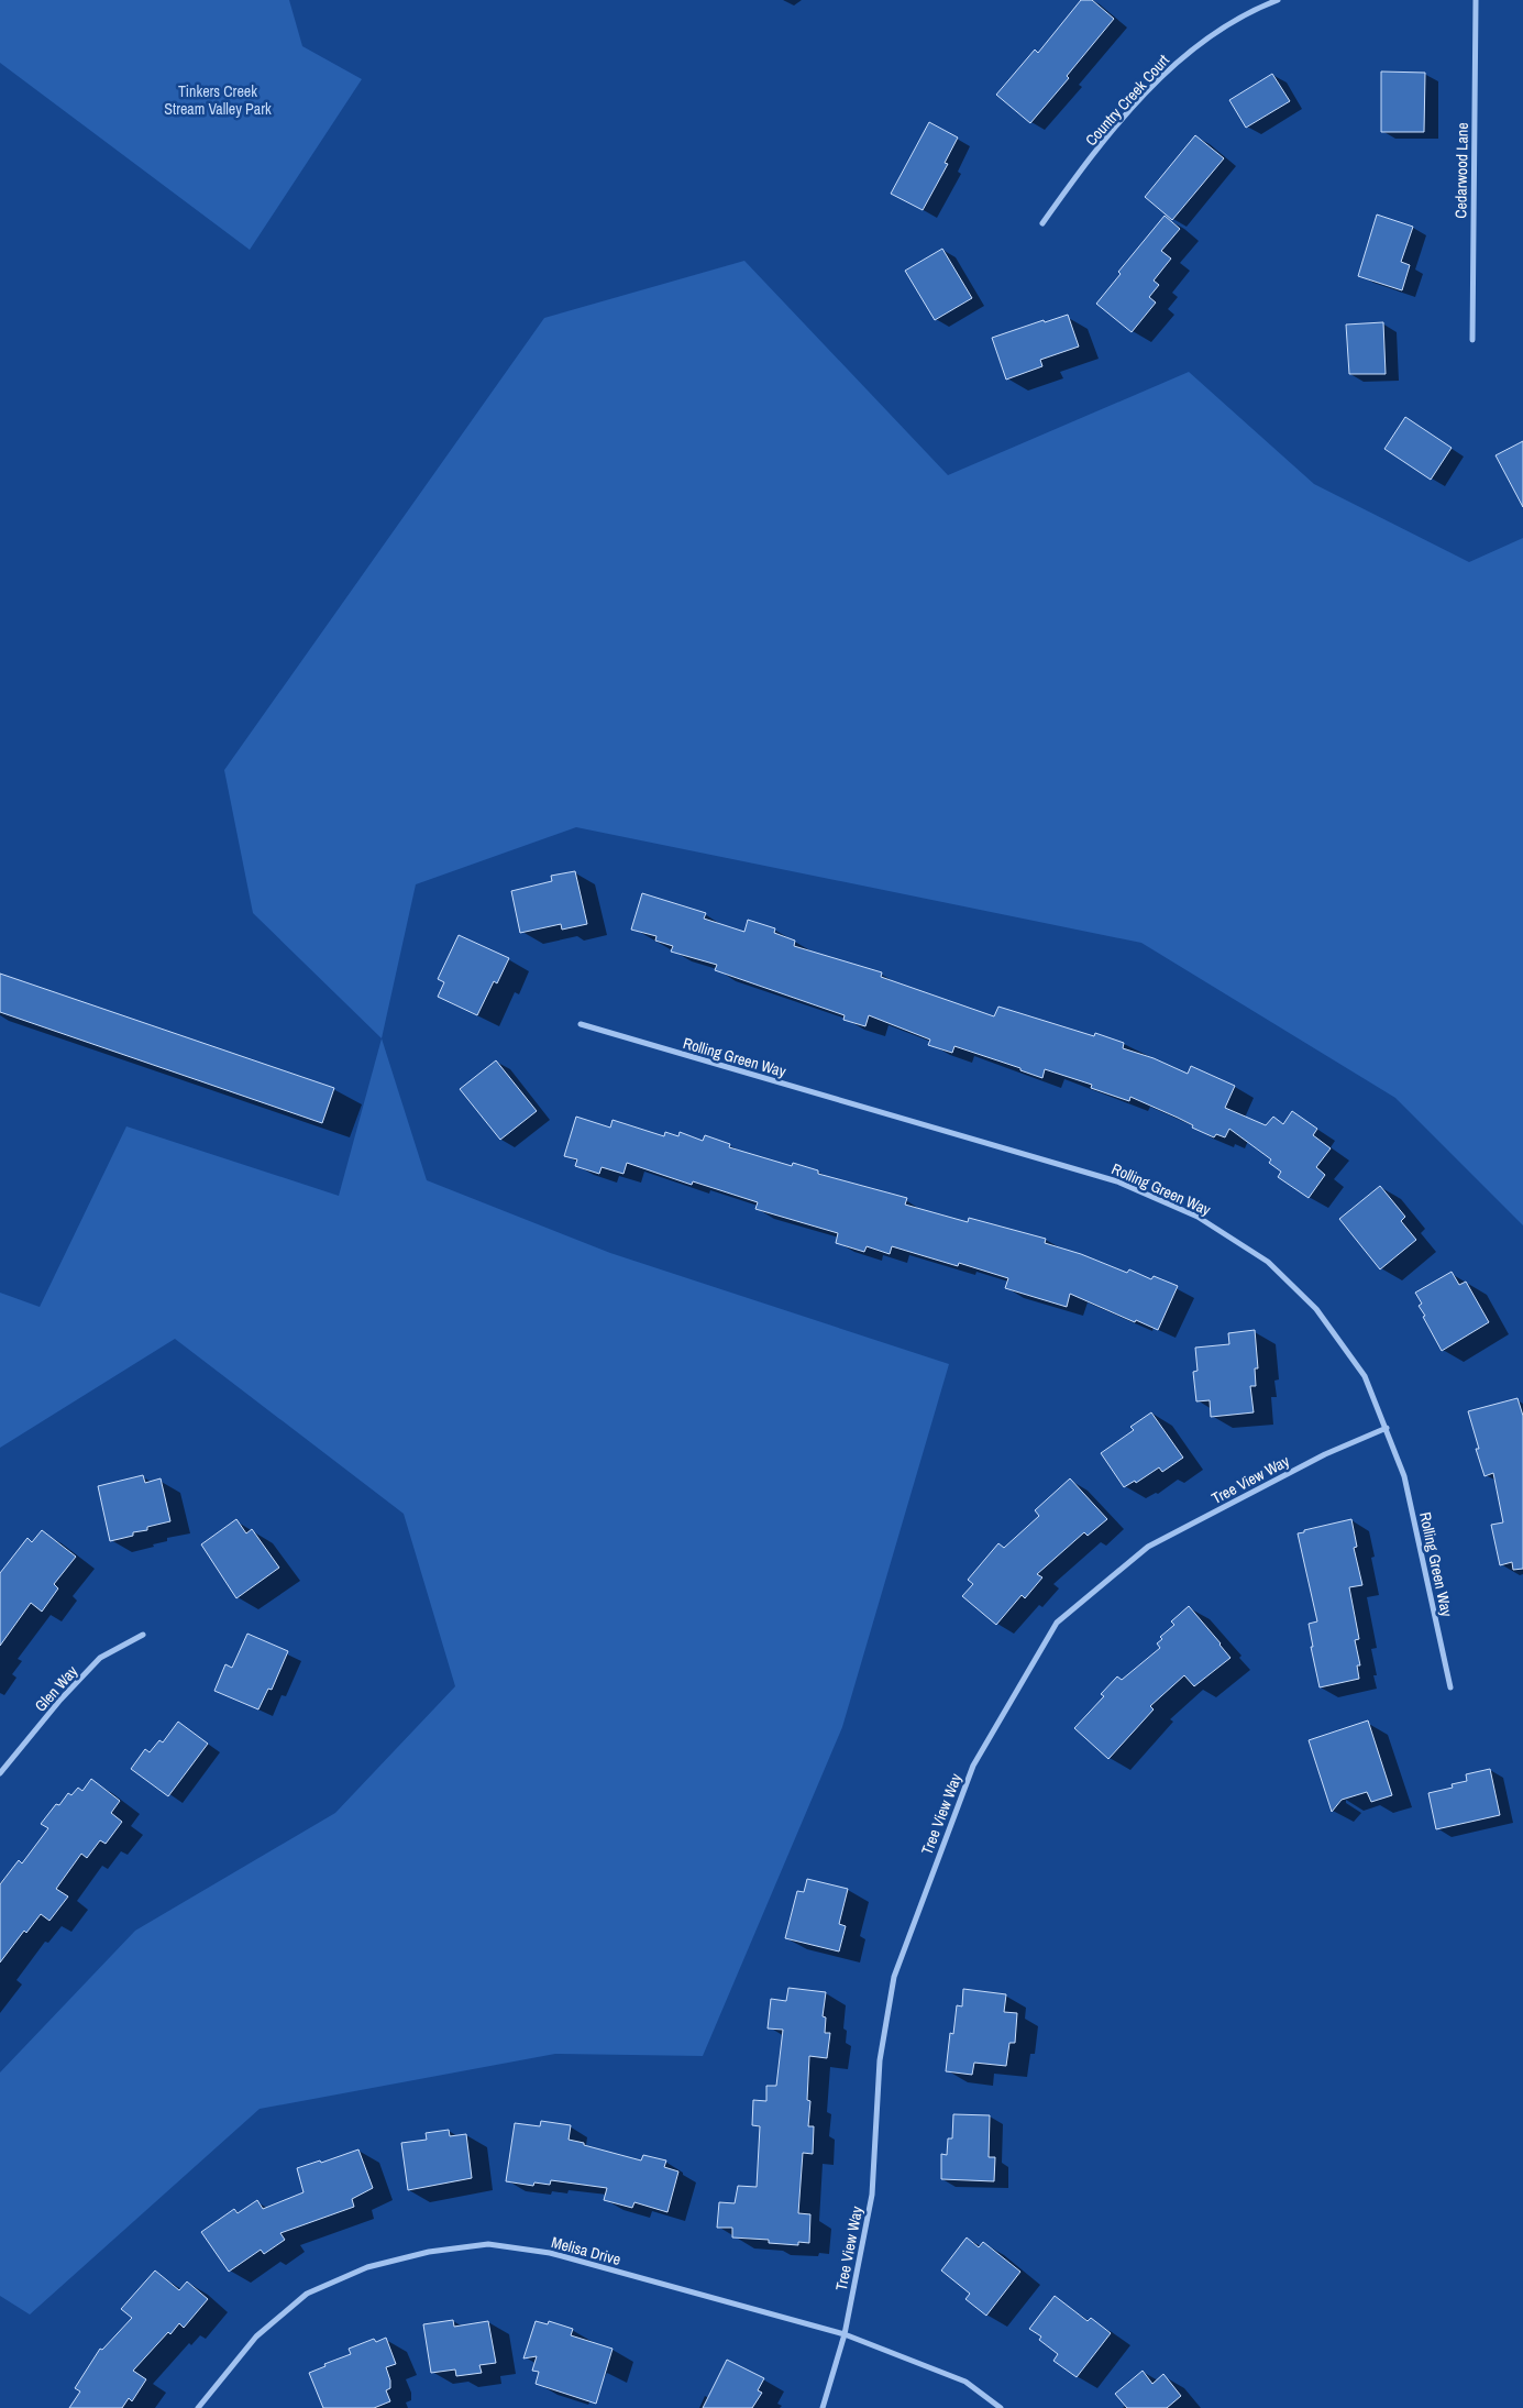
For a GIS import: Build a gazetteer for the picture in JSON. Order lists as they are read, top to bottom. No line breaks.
{"streets":{"street":["Country Creek Court","Cedarwood Lane","Rolling Green Way","Tree View Way","Glen Way","Melisa Drive"]},"crossings":[["Rolling Green Way","Tree View Way"],["Tree View Way","Melisa Drive"]],"parks":["Tinkers Creek Stream Valley Park"]}
